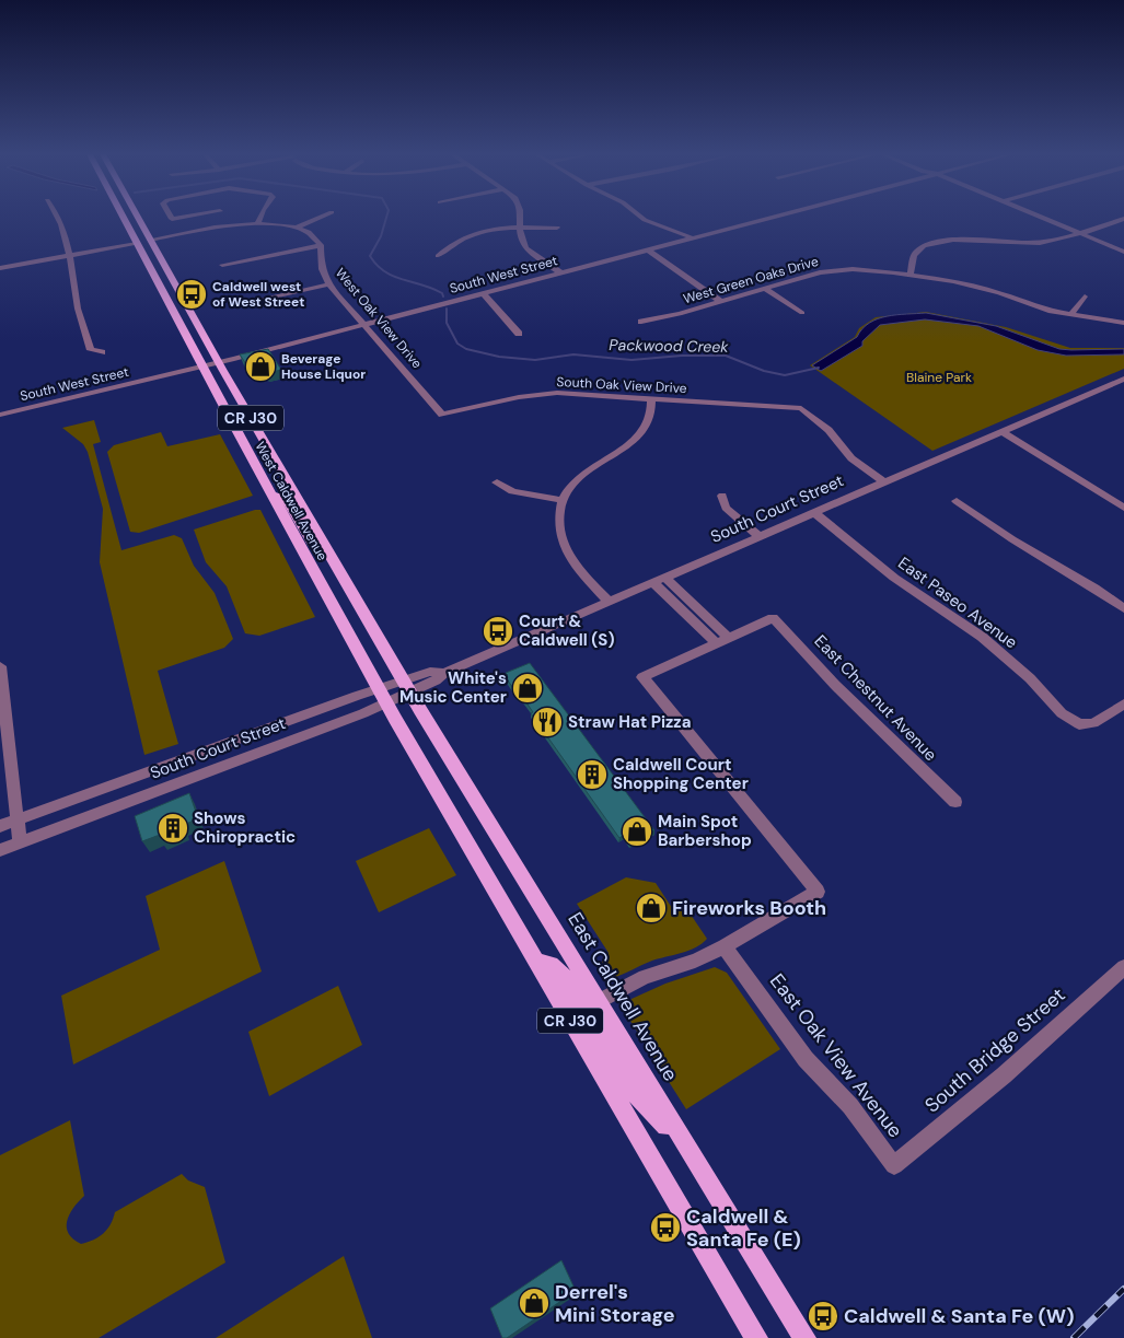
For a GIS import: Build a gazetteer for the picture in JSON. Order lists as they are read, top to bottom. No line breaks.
{"streets":{"main road":["CR J30","West Caldwell Avenue","East Caldwell Avenue"],"street":["South West Street","West Green Oaks Drive","West Oak View Drive","South Oak View Drive","South Court Street","East Paseo Avenue","East Chestnut Avenue","South Bridge Street","East Oak View Avenue"]},"crossings":[["South West Street","West Oak View Drive"],["South West Street","West Caldwell Avenue"],["West Oak View Drive","South Oak View Drive"],["South Oak View Drive","South Court Street"],["CR J30","West Caldwell Avenue"],["CR J30","South Court Street"],["West Caldwell Avenue","South Court Street"],["West Caldwell Avenue","East Caldwell Avenue"],["South Court Street","East Paseo Avenue"],["South Court Street","East Caldwell Avenue"],["South Bridge Street","East Oak View Avenue"]],"water":["Packwood Creek"],"parks":["Blaine Park"],"places":{"bus stop":["Caldwell west of West Street","Court & Caldwell (S)","Caldwell & Santa Fe (E)","Caldwell & Santa Fe (W)"],"shop":["Beverage House Liquor","White's Music Center","Main Spot Barbershop","Fireworks Booth","Derrel's Mini Storage"],"restaurant":["Straw Hat Pizza"],"building":["Caldwell Court Shopping Center","Shows Chiropractic"]}}
